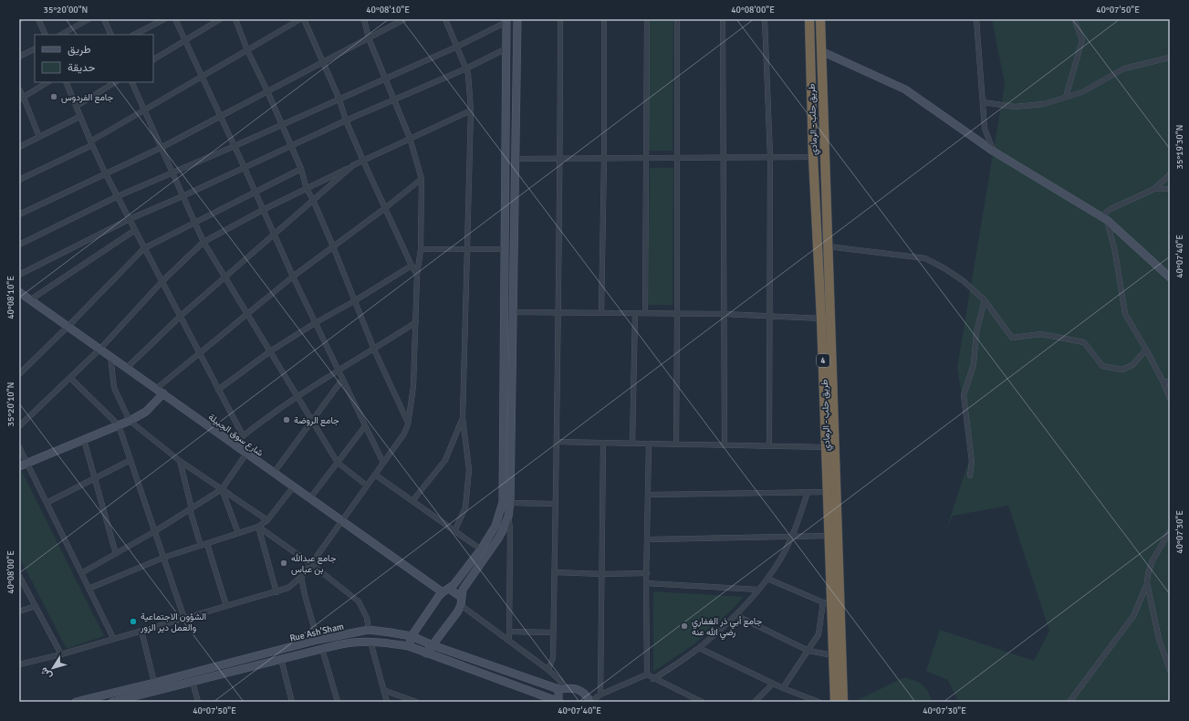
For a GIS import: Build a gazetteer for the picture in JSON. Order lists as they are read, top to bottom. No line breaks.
{"streets":{"highway":["طريق حلب - الرمادي","4"],"street":["شارع سوق الجبيلة","Rue Ash'Sham"]},"places":["جامع الفردوس","جامع الروضة","جامع عبدالله بن عباس","الشؤون الاجتماعية والعمل دير الزور","جامع أبي ذر الغفاري رضي الله عنه"],"legend":["طريق","حديقة"],"north":"bottom left","coordinates":["35°20'00\"N","40°08'10\"E","40°08'00\"E","40°07'50\"E","35°19'30\"N","40°07'40\"E","35°20'10\"N","40°07'30\"E"]}
